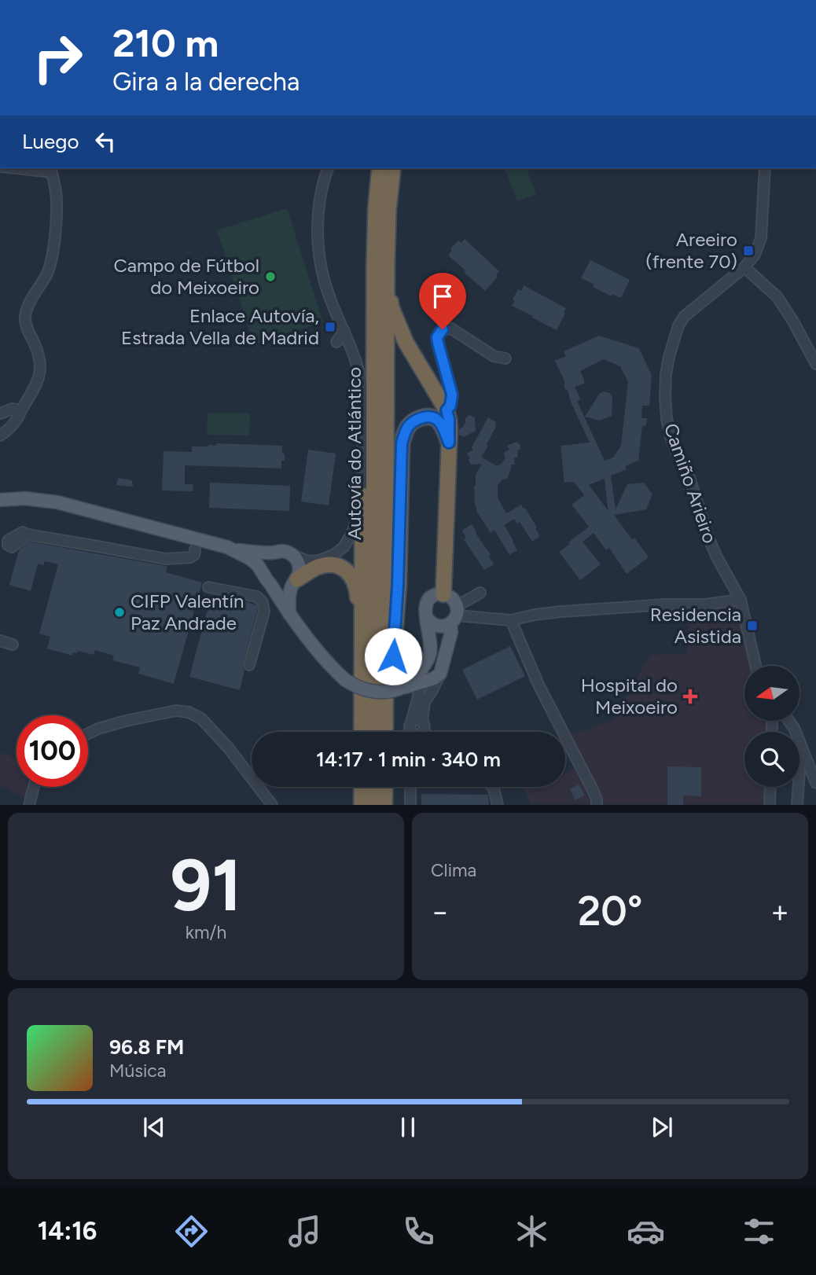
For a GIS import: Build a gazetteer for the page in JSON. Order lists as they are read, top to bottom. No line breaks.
{"streets":{"highway":["Autovía do Atlántico"],"street":["Camiño Arieiro"]},"places":{"transit":["Areeiro (frente 70)","Enlace Autovía, Estrada Vella de Madrid","Residencia Asistida"],"other":["Campo de Fútbol do Meixoeiro","CIFP Valentín Paz Andrade"],"health":["Hospital do Meixoeiro"]},"north":"left","page":{"turn":["210 m","Gira a la derecha"],"then":"Luego","limit":"100","trip":"14:17 · 1 min · 340 m","tile":[["91","km/h"],"Clima"],"heat":["−","20°","+"],"song":["96.8 FM","Música"],"tabs":"14:16"}}
